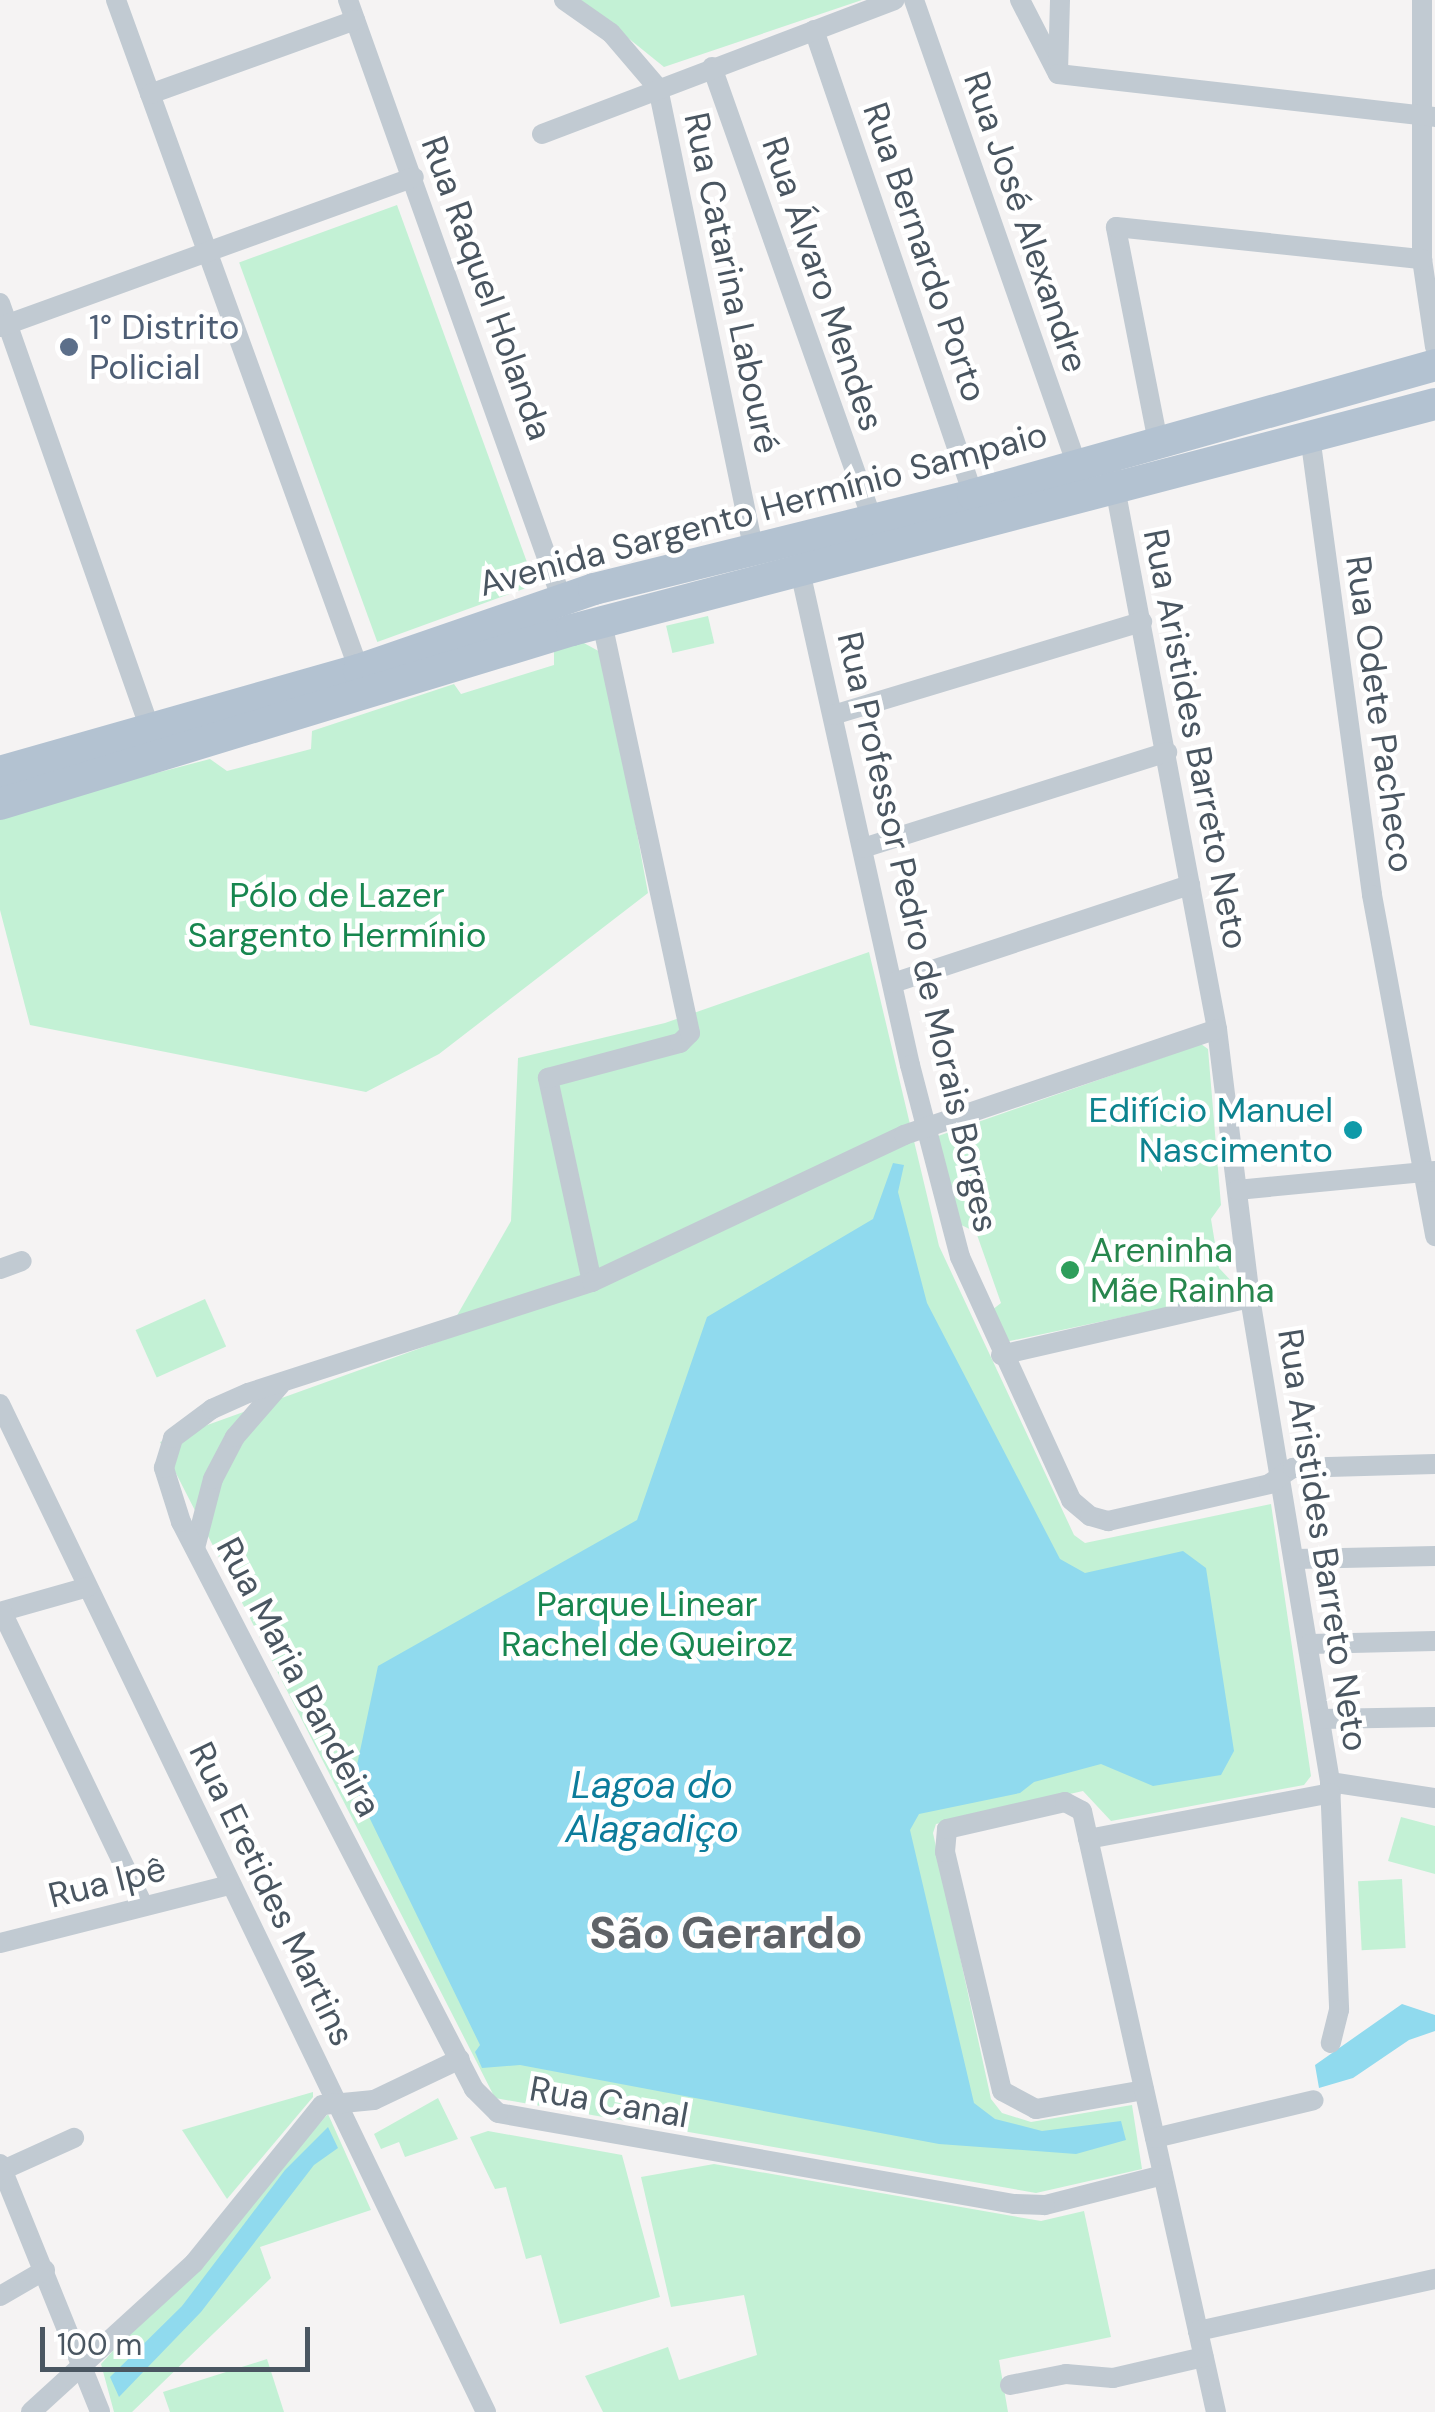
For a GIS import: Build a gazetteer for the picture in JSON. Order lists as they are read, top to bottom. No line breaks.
{"streets":{"main road":["Avenida Sargento Hermínio Sampaio"],"street":["Rua José Alexandre","Rua Bernardo Porto","Rua Catarina Labouré","Rua Álvaro Mendes","Rua Raquel Holanda","Rua Odete Pacheco","Rua Aristides Barreto Neto","Rua Professor Pedro de Morais Borges","Rua Maria Bandeira","Rua Ipê","Rua Eretides Martins","Rua Canal"]},"crossings":[["Rua José Alexandre","Avenida Sargento Hermínio Sampaio"],["Rua José Alexandre","Rua Aristides Barreto Neto"],["Rua Bernardo Porto","Avenida Sargento Hermínio Sampaio"],["Rua Catarina Labouré","Avenida Sargento Hermínio Sampaio"],["Rua Álvaro Mendes","Avenida Sargento Hermínio Sampaio"],["Rua Raquel Holanda","Avenida Sargento Hermínio Sampaio"],["Avenida Sargento Hermínio Sampaio","Rua Odete Pacheco"],["Avenida Sargento Hermínio Sampaio","Rua Aristides Barreto Neto"],["Avenida Sargento Hermínio Sampaio","Rua Professor Pedro de Morais Borges"],["Rua Aristides Barreto Neto","Rua Professor Pedro de Morais Borges"],["Rua Aristides Barreto Neto","Rua Maria Bandeira"],["Rua Professor Pedro de Morais Borges","Rua Maria Bandeira"],["Rua Maria Bandeira","Rua Canal"],["Rua Ipê","Rua Eretides Martins"]],"districts":["São Gerardo"],"water":["Lagoa do Alagadiço"],"parks":["Pólo de Lazer Sargento Hermínio","Parque Linear Rachel de Queiroz"],"places":["1° Distrito Policial","Edifício Manuel Nascimento","Areninha Mãe Rainha"],"scale_bar":"100 m"}
